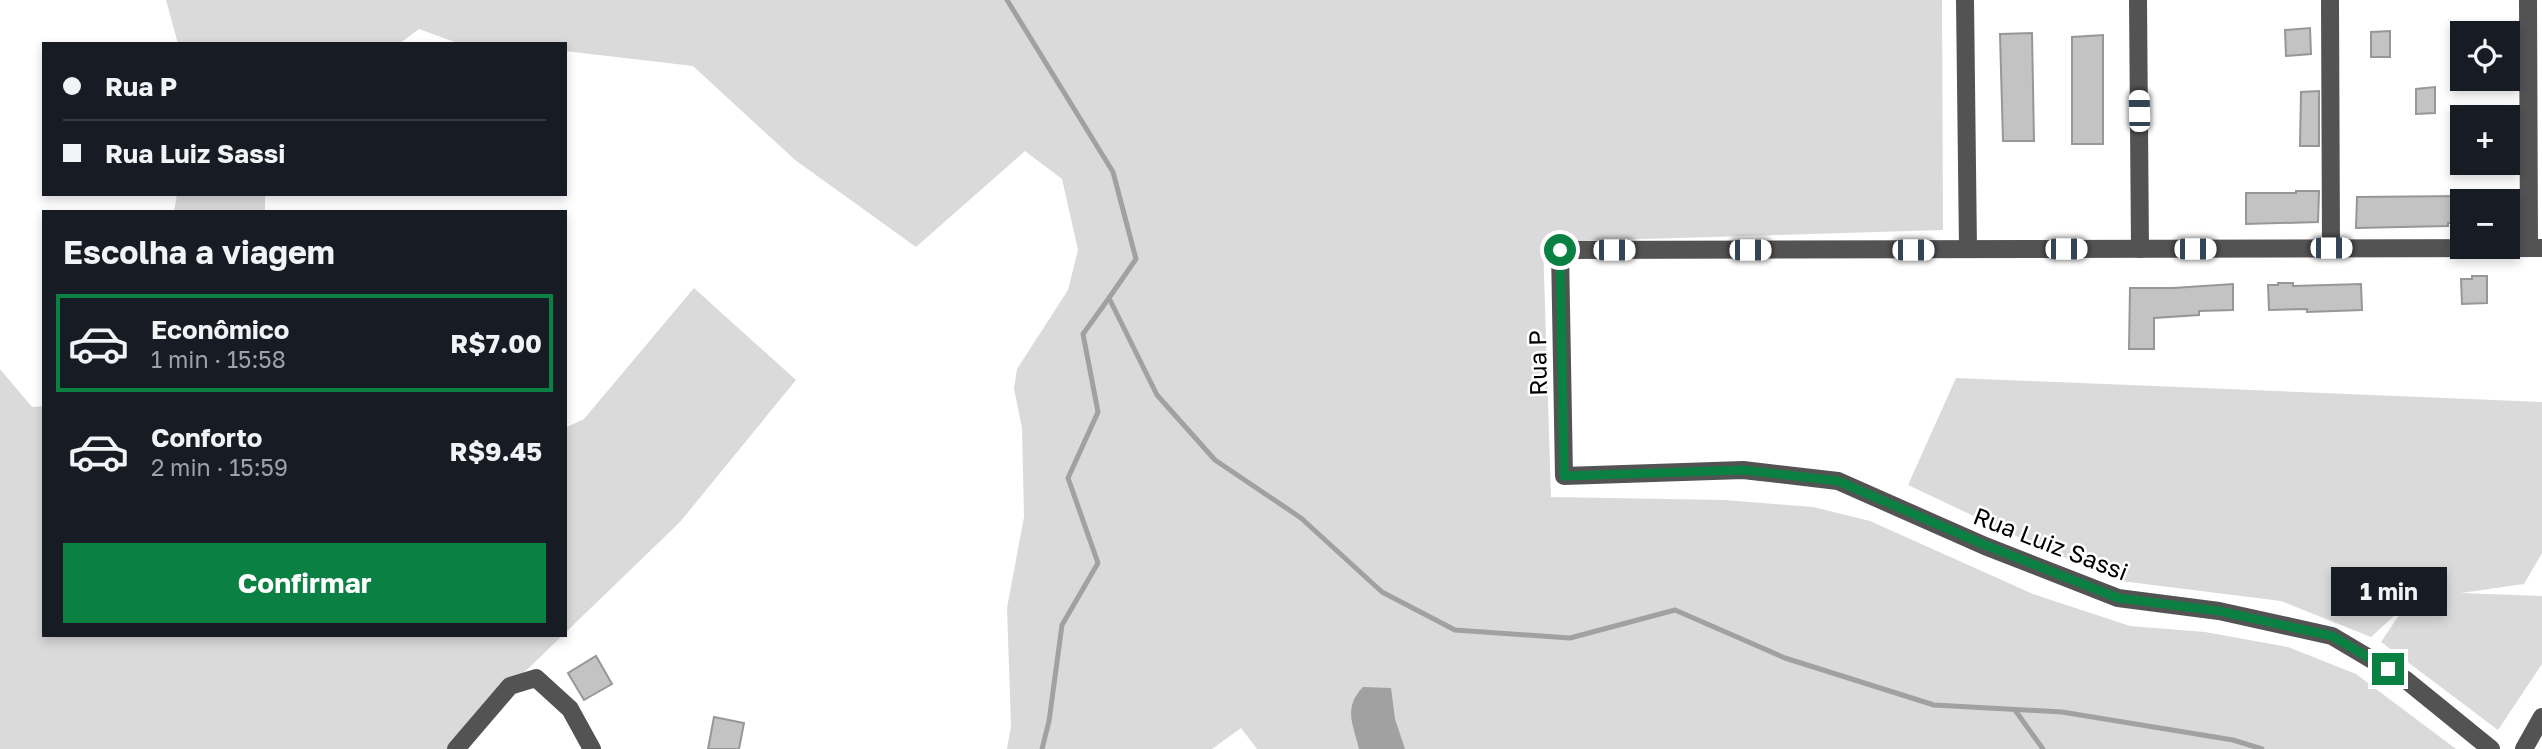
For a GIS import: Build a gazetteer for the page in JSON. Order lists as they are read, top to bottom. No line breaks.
{"streets":{"street":["Rua P","Rua Luiz Sassi"]},"crossings":[["Rua P","Rua Luiz Sassi"]],"page":{"map_buttons":["+","−"],"banner":["Rua P","Rua Luiz Sassi"],"heading":"Escolha a viagem","list":[{"name":"Econômico","note":"1 min · 15:58","value":"R$7.00"},{"name":"Conforto","note":"2 min · 15:59","value":"R$9.45"}],"buttons":"Confirmar","bubble":"1 min"}}
